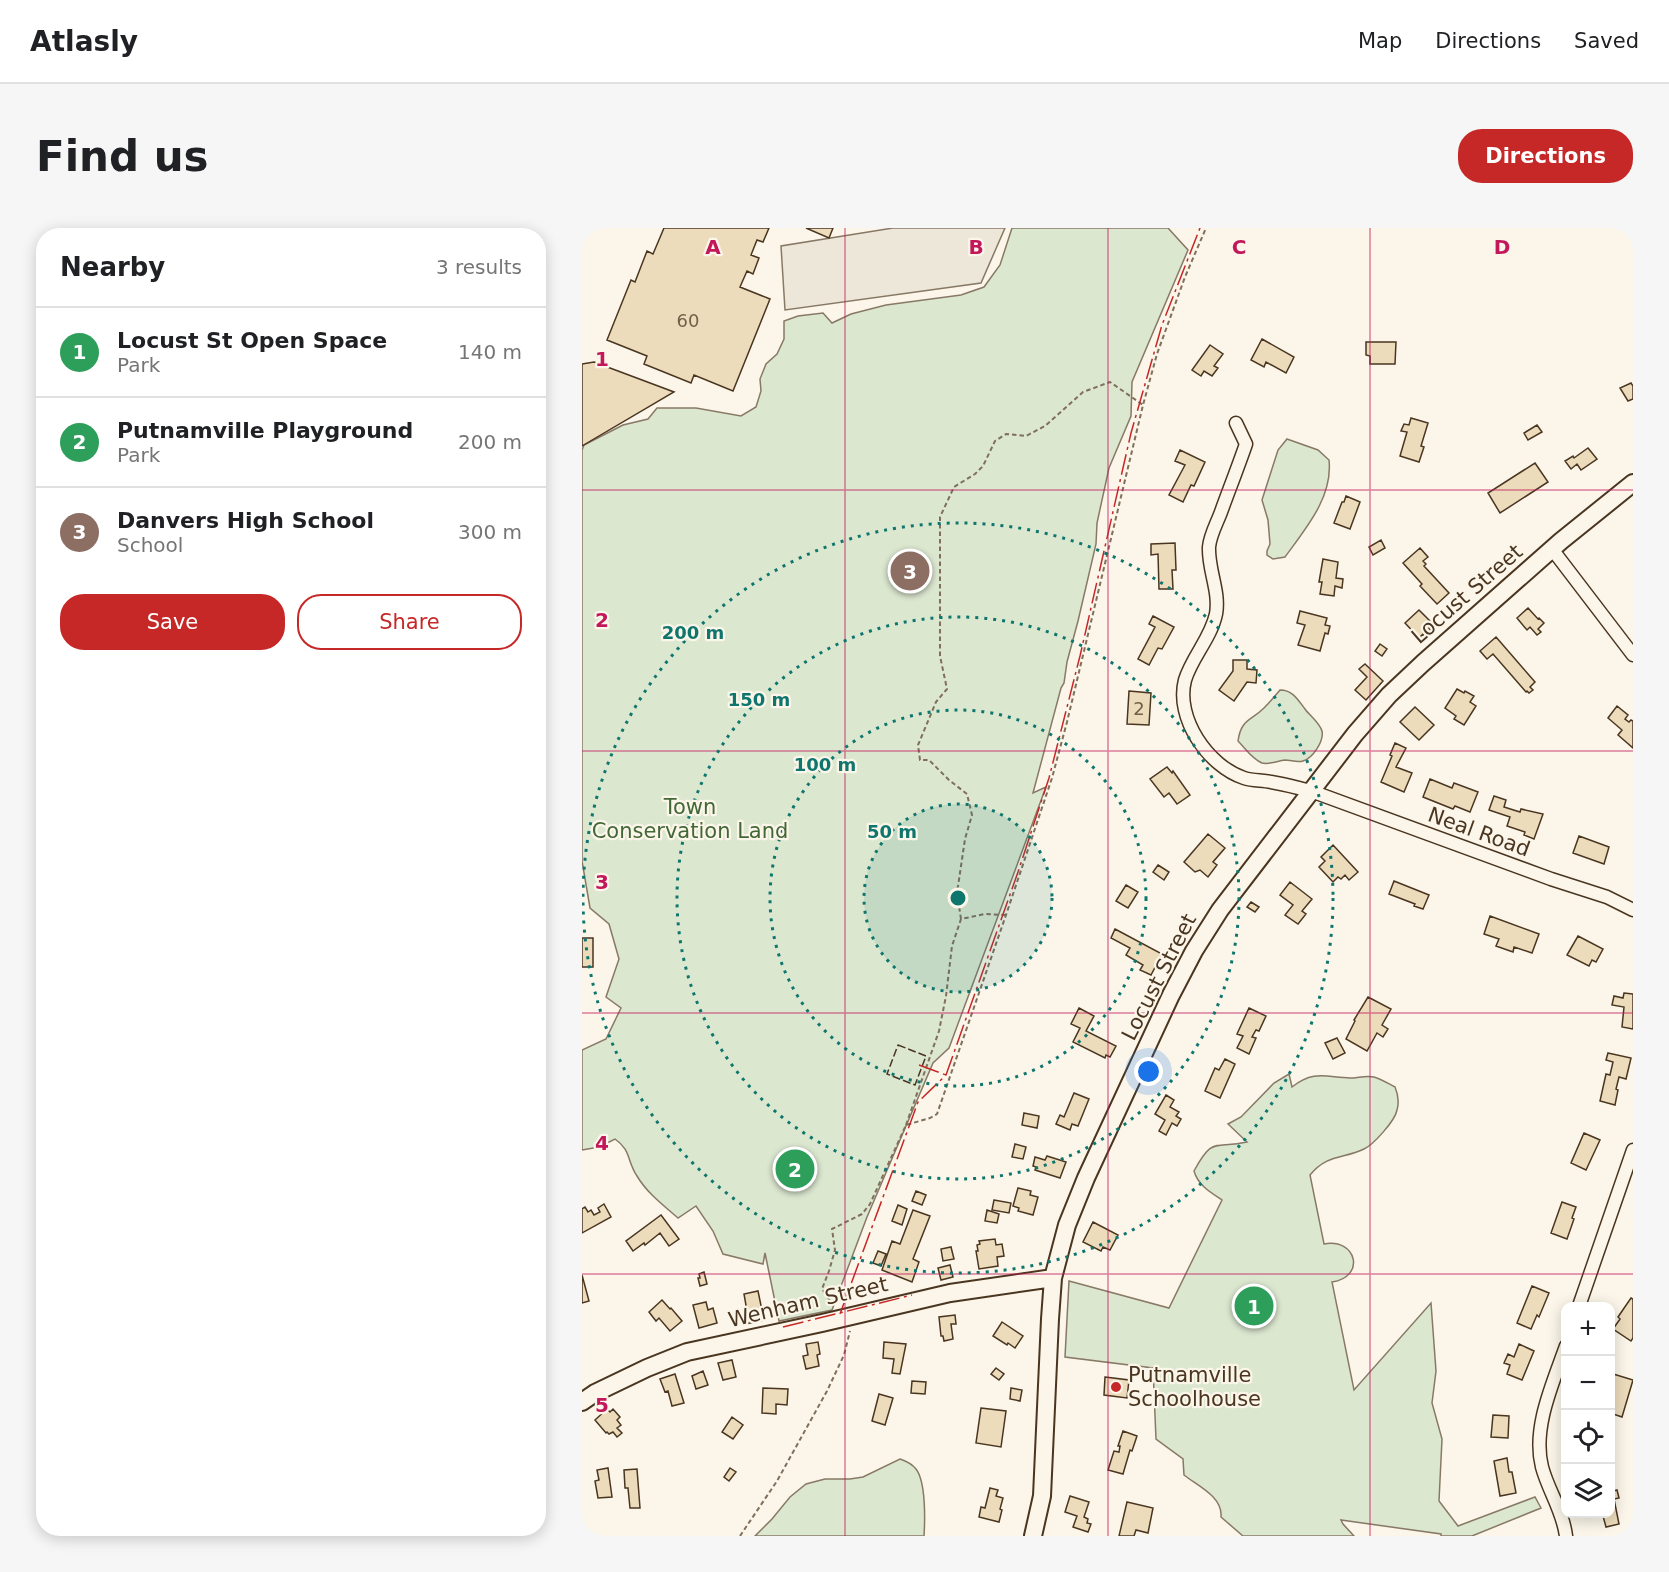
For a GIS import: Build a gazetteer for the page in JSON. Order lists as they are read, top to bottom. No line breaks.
{"streets":{"main road":["Locust Street","Wenham Street"],"street":["Neal Road"]},"crossings":[["Locust Street","Neal Road"],["Locust Street","Wenham Street"]],"parks":["Town Conservation Land"],"places":["Putnamville Schoolhouse"],"house_numbers":["60","2"],"page":{"header":"Atlasly","nav":["Map","Directions","Saved"],"buttons":["Directions",["Save","Share"]],"title":"Find us","heading":["Nearby","3 results"],"list":[{"mark":"1","name":"Locust St Open Space","note":"Park","value":"140 m"},{"mark":"2","name":"Putnamville Playground","note":"Park","value":"200 m"},{"mark":"3","name":"Danvers High School","note":"School","value":"300 m"}],"pins":["3","2","1"],"map_buttons":["+","−"]},"grid":{"columns":["A","B","C","D"],"rows":["1","2","3","4","5"]},"rings":["200 m","150 m","100 m","50 m"]}
